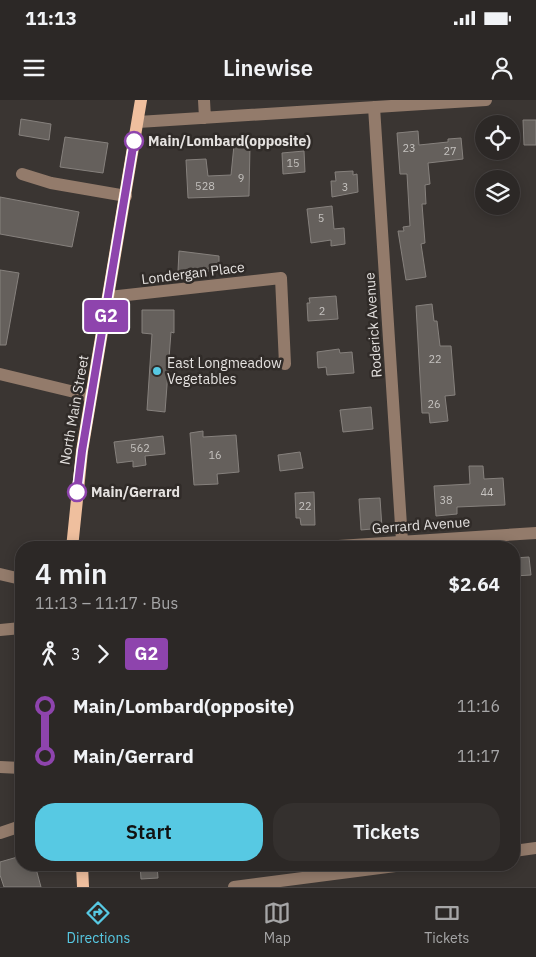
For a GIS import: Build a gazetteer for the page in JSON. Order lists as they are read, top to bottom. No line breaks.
{"streets":{"main road":["North Main Street"],"street":["Londergan Place","Roderick Avenue","Gerrard Avenue"]},"crossings":[["Londergan Place","North Main Street"],["Roderick Avenue","Gerrard Avenue"]],"places":["Main/Lombard(opposite)","East Longmeadow Vegetables","Main/Gerrard"],"lines":["bus line G2"],"house_numbers":["23","27","15","9","528","3","5","2","22","26","562","16","44","38","22"],"page":{"status":"11:13","header":"Linewise","on_map":"G2","heading":["4 min","11:13 – 11:17 · Bus","$2.64"],"legs":["3","G2"],"list":[{"name":"Main/Lombard(opposite)","value":"11:16"},{"name":"Main/Gerrard","value":"11:17"}],"buttons":["Start","Tickets"],"tabs":["Directions","Map","Tickets"]}}
